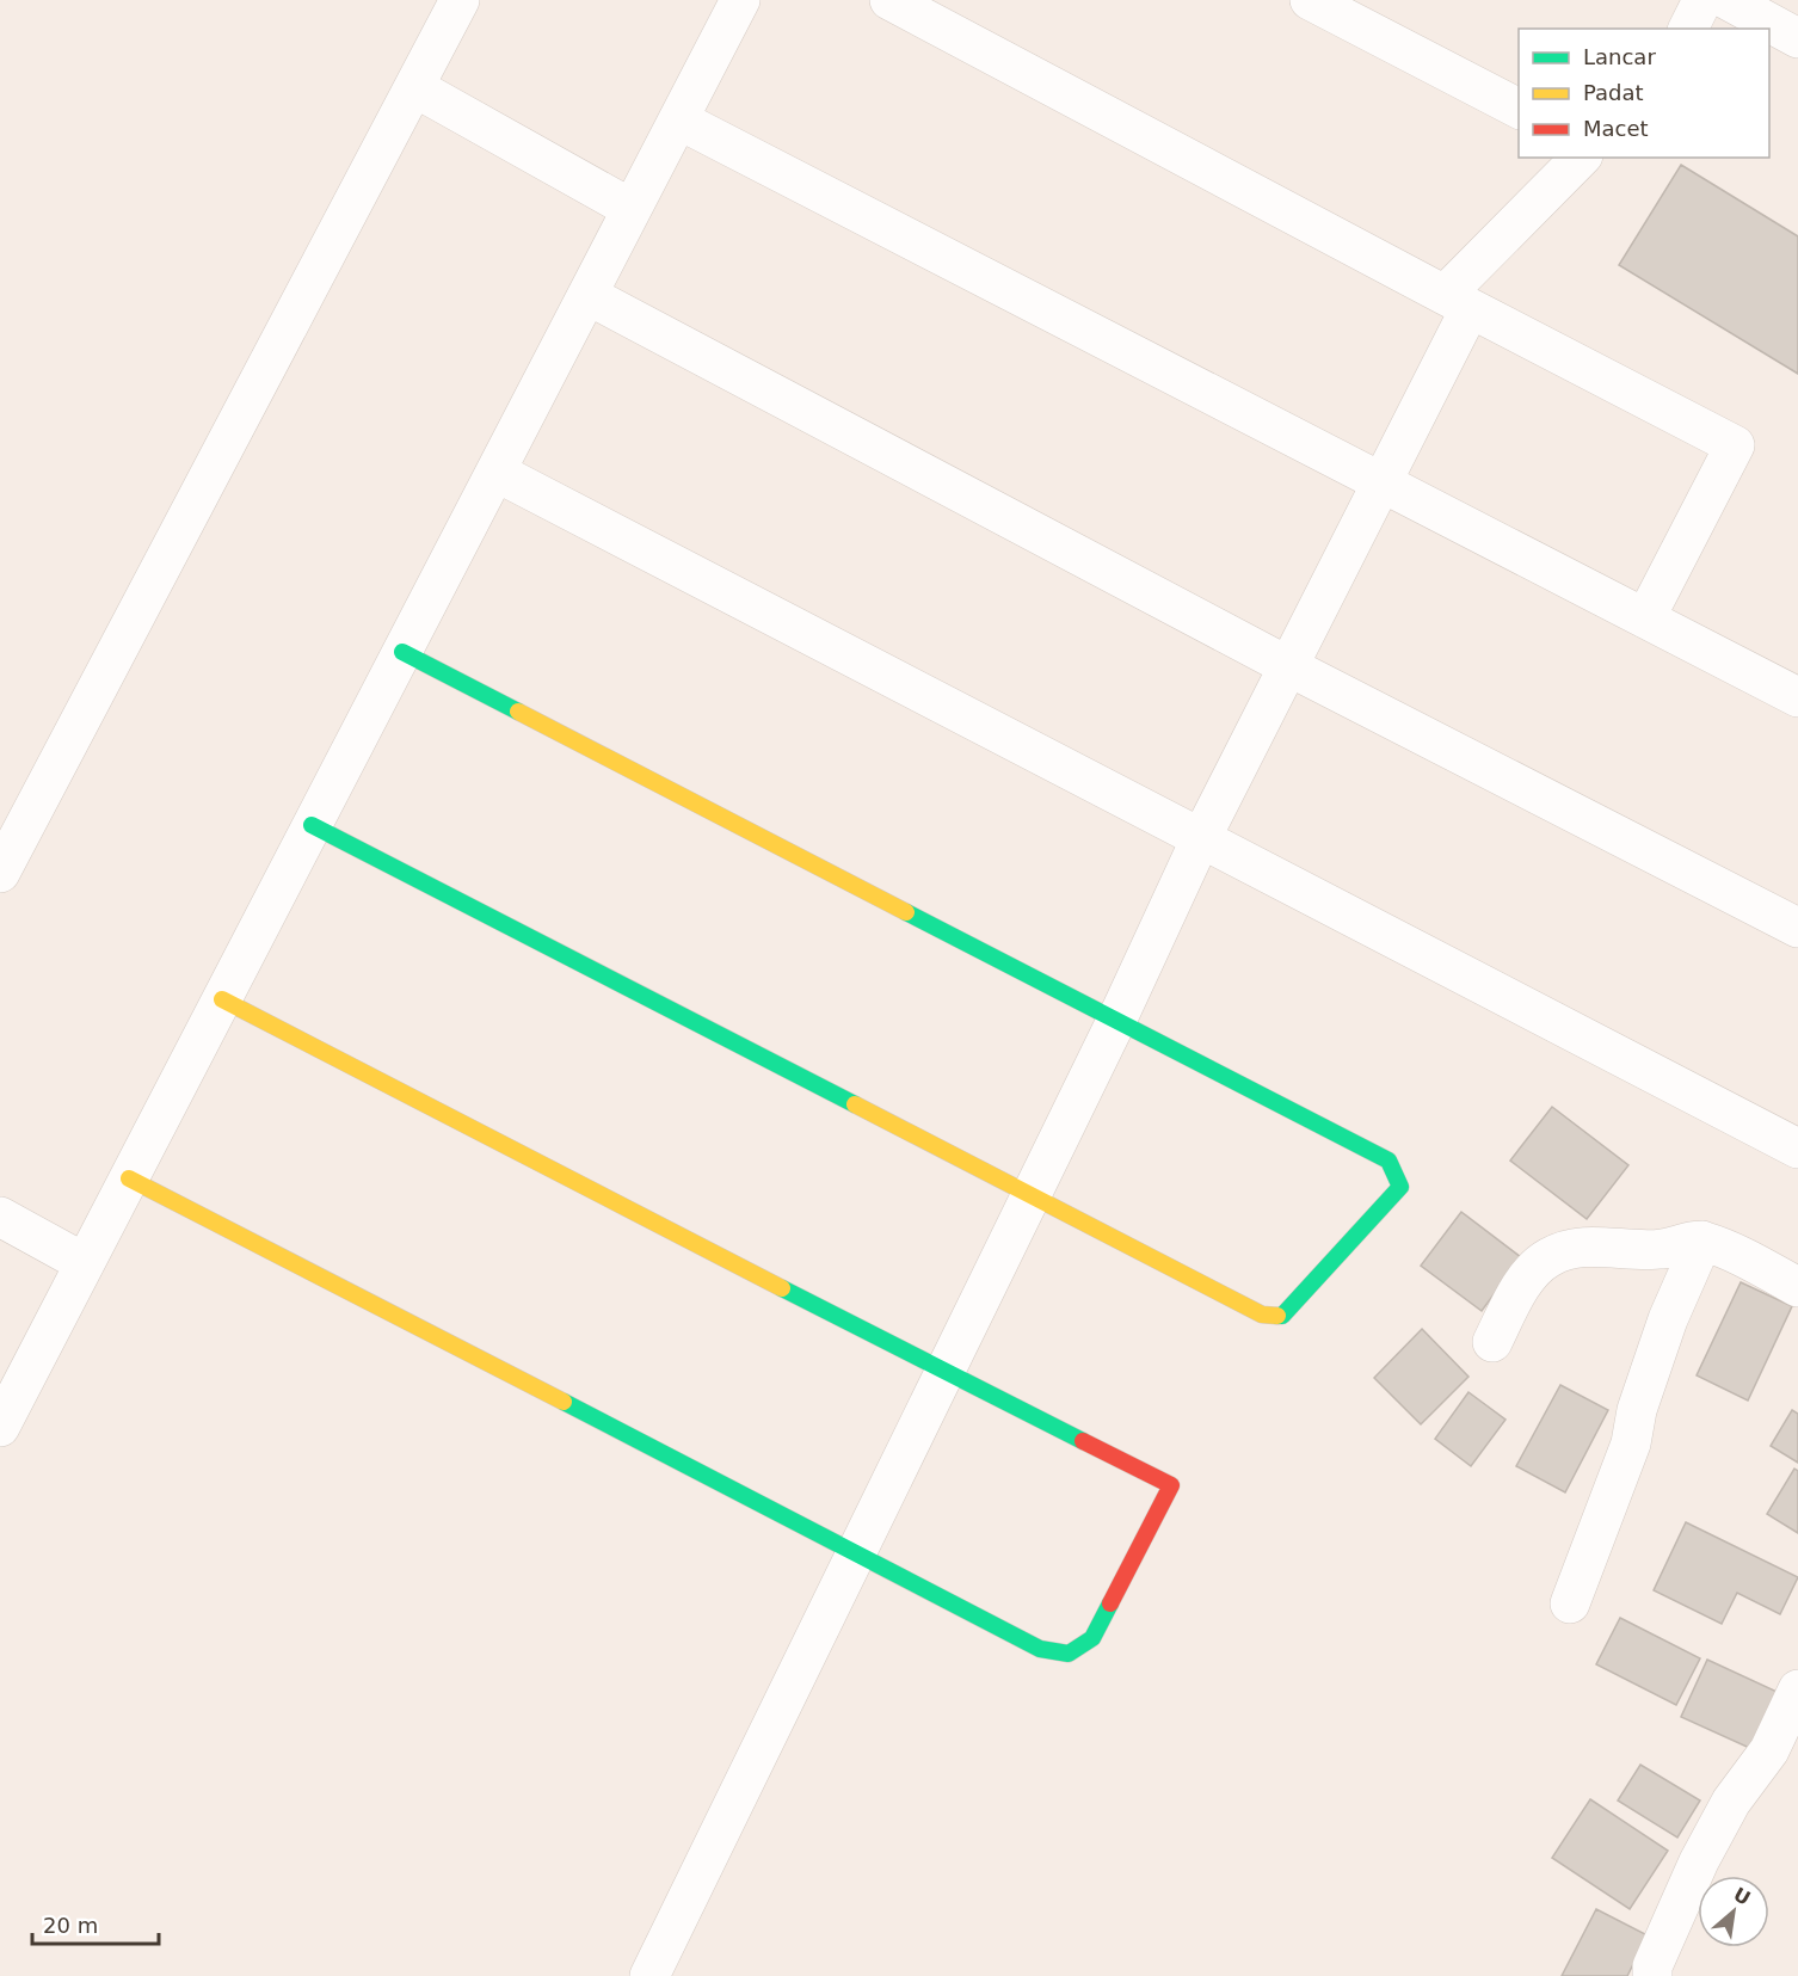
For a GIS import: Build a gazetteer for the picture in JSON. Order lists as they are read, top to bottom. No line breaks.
{"legend":["Lancar","Padat","Macet"],"scale_bar":"20 m","north":"top right"}
